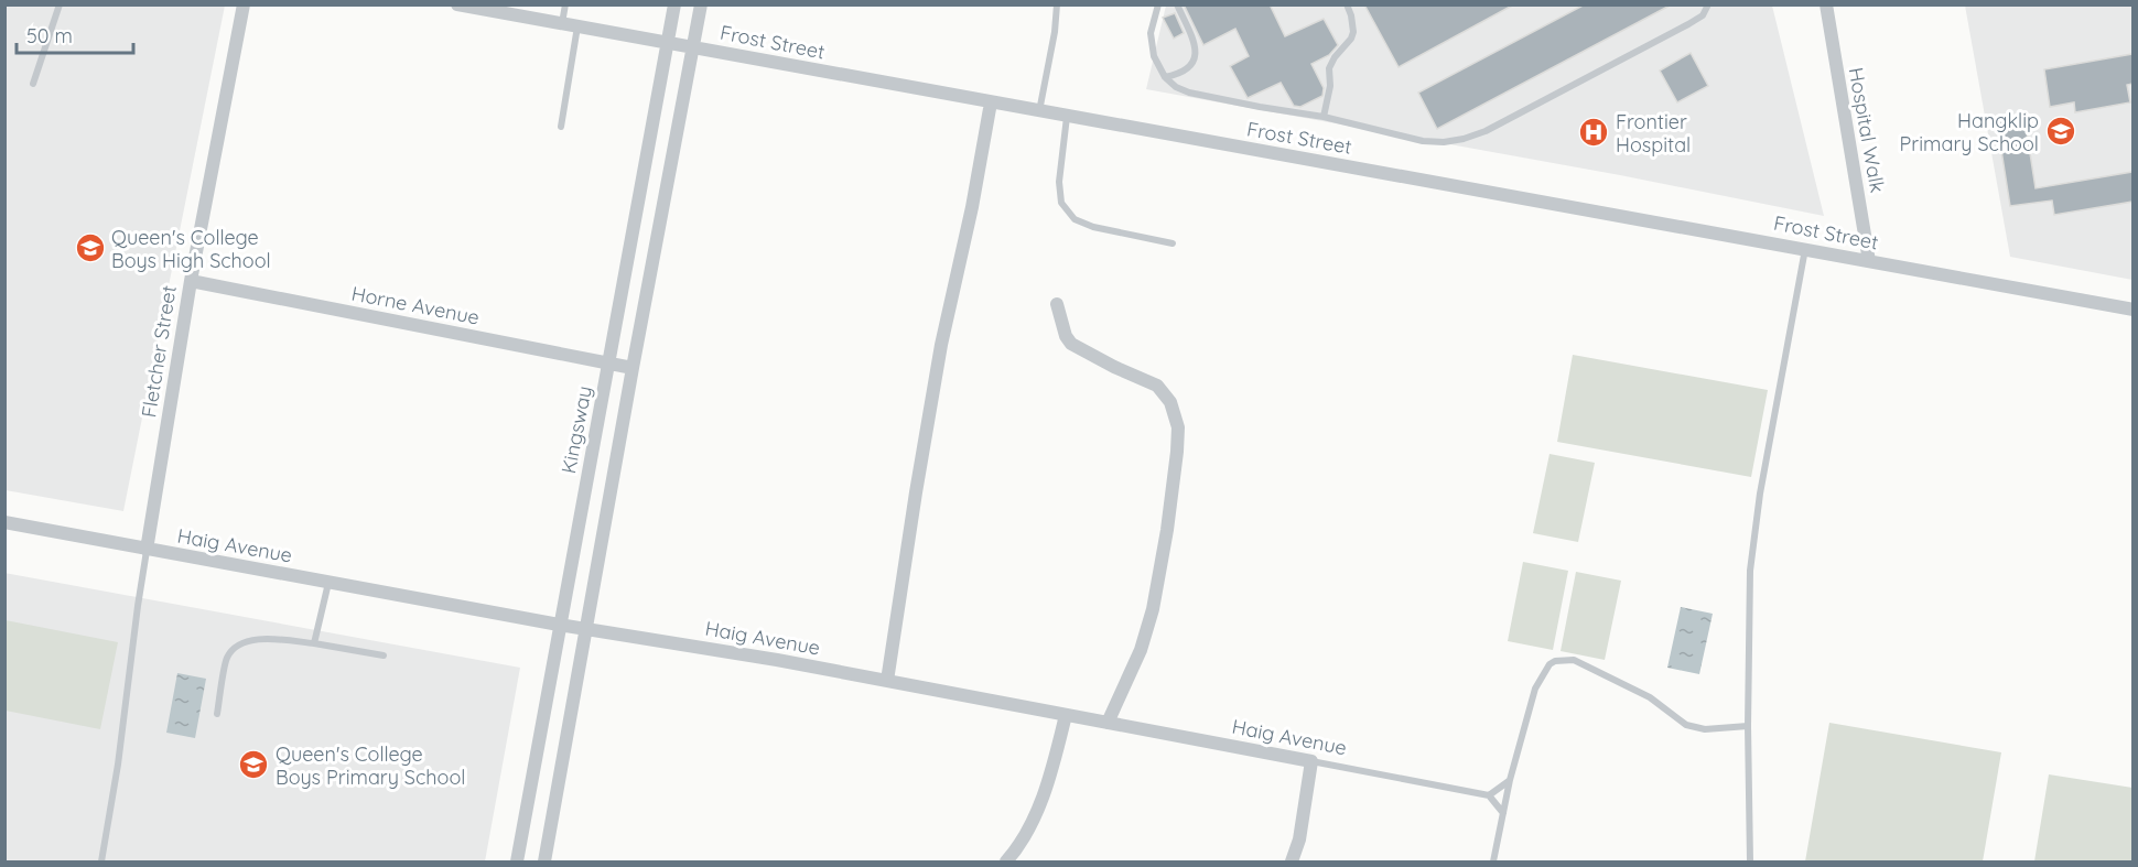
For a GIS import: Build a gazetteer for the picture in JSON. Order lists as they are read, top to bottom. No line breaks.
{"streets":{"street":["Frost Street","Hospital Walk","Horne Avenue","Fletcher Street","Kingsway","Haig Avenue"]},"crossings":[["Frost Street","Hospital Walk"],["Frost Street","Kingsway"],["Horne Avenue","Fletcher Street"],["Horne Avenue","Kingsway"],["Fletcher Street","Haig Avenue"],["Kingsway","Haig Avenue"]],"places":{"school or university":["Hangklip Primary School","Queen's College Boys High School","Queen's College Boys Primary School"],"hospital":["Frontier Hospital"]},"scale_bar":"50 m"}
